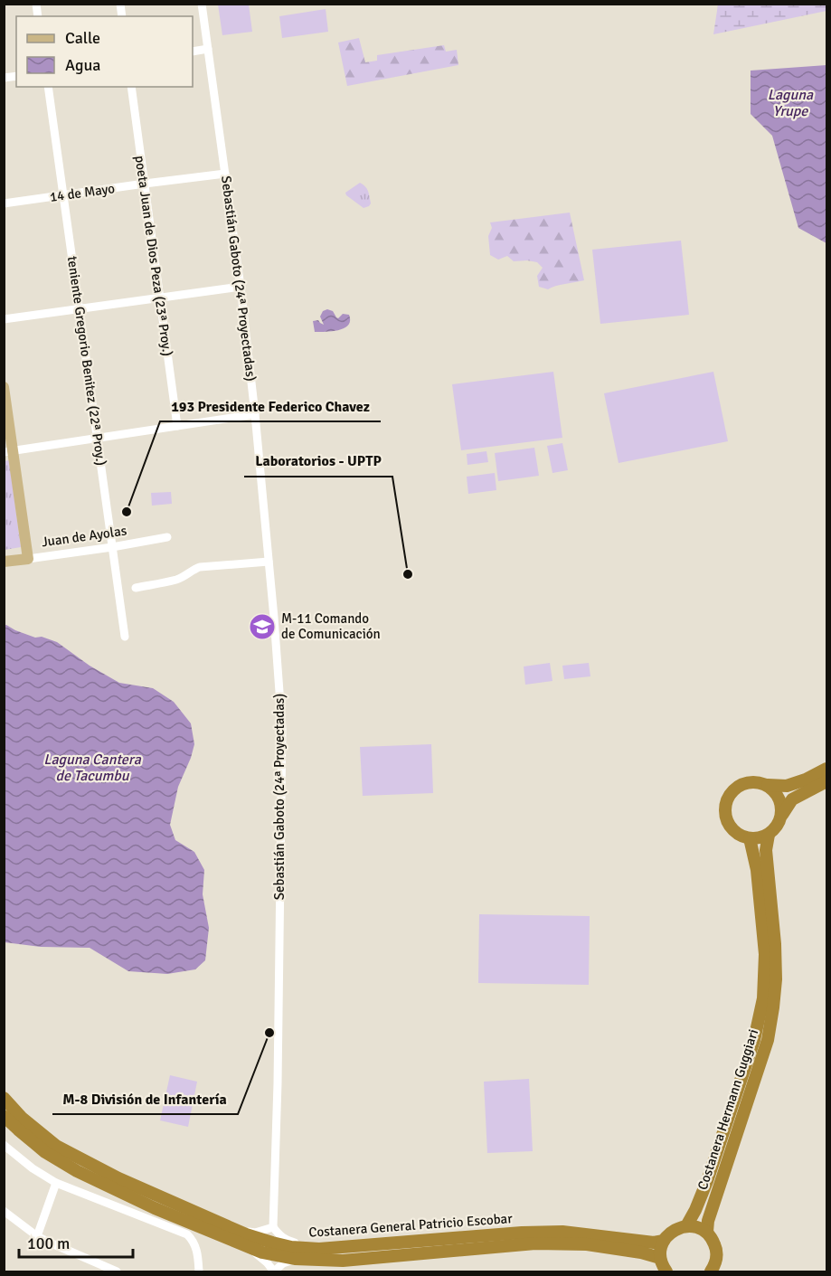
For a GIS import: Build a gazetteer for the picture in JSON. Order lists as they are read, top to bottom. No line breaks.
{"streets":{"highway":["Costanera Hermann Guggiari","Costanera General Patricio Escobar"],"main road":["Juan de Ayolas"],"street":["14 de Mayo","poeta Juan de Dios Peza (23ª Proy.)","Sebastián Gaboto (24ª Proyectadas)","teniente Gregorio Benitez (22ª Proy.)"]},"crossings":[["14 de Mayo","poeta Juan de Dios Peza (23ª Proy.)"],["14 de Mayo","Sebastián Gaboto (24ª Proyectadas)"],["14 de Mayo","teniente Gregorio Benitez (22ª Proy.)"],["teniente Gregorio Benitez (22ª Proy.)","Juan de Ayolas"]],"water":["Laguna Yrupe","Laguna Cantera de Tacumbu"],"places":{"other":["193 Presidente Federico Chavez","Laboratorios - UPTP","M-8 División de Infantería"],"school or university":["M-11 Comando de Comunicación"]},"legend":["Calle","Agua"],"scale_bar":"100 m"}
